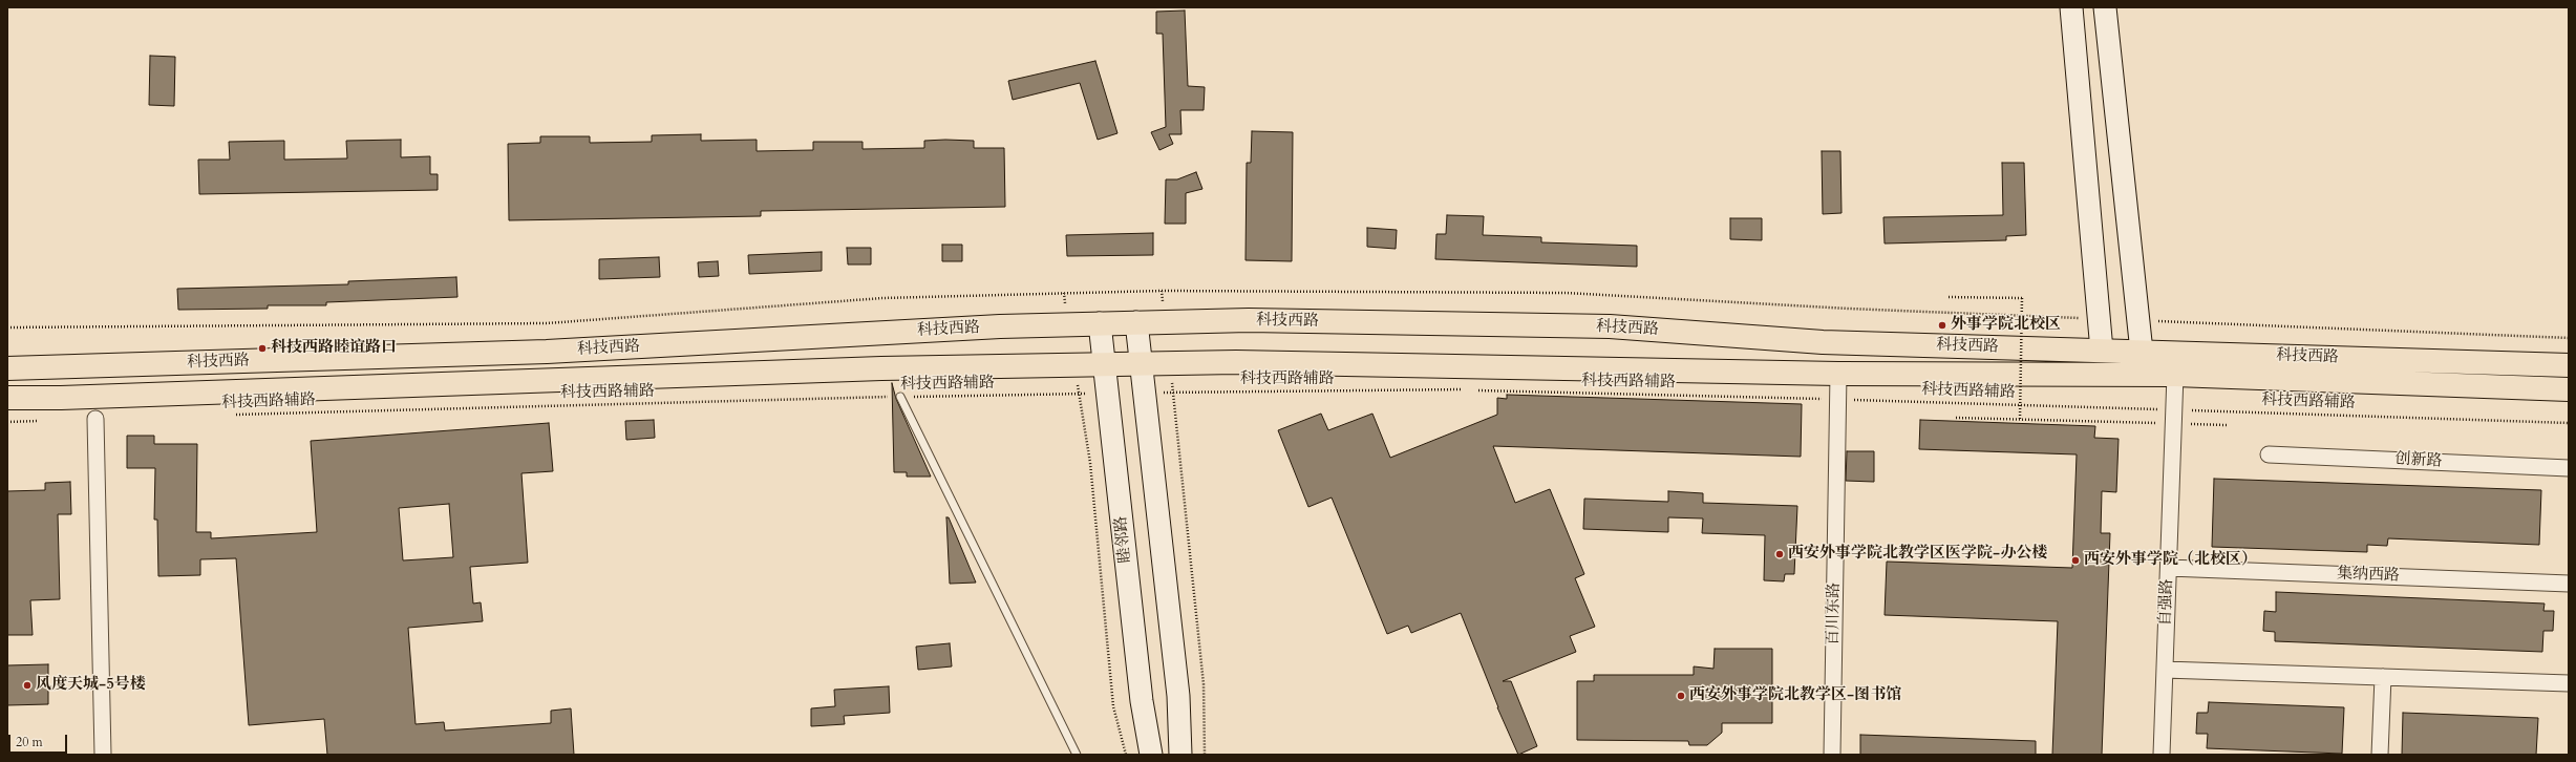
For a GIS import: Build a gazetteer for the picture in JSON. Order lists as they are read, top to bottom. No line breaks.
{"streets":{"main road":["科技西路"],"street":["创新路","睦邻路","集纳西路","自强路","百川东路"],"path":["科技西路辅路"]},"crossings":[["科技西路","睦邻路"],["科技西路","自强路"],["科技西路","百川东路"],["科技西路辅路","睦邻路"],["科技西路辅路","自强路"],["科技西路辅路","百川东路"],["集纳西路","自强路"]],"places":["外事学院北校区","科技西路睦谊路口","西安外事学院北教学区医学院-办公楼","西安外事学院（北校区）","风度天城-5号楼","西安外事学院北教学区-图书馆"],"scale_bar":"20 m"}
